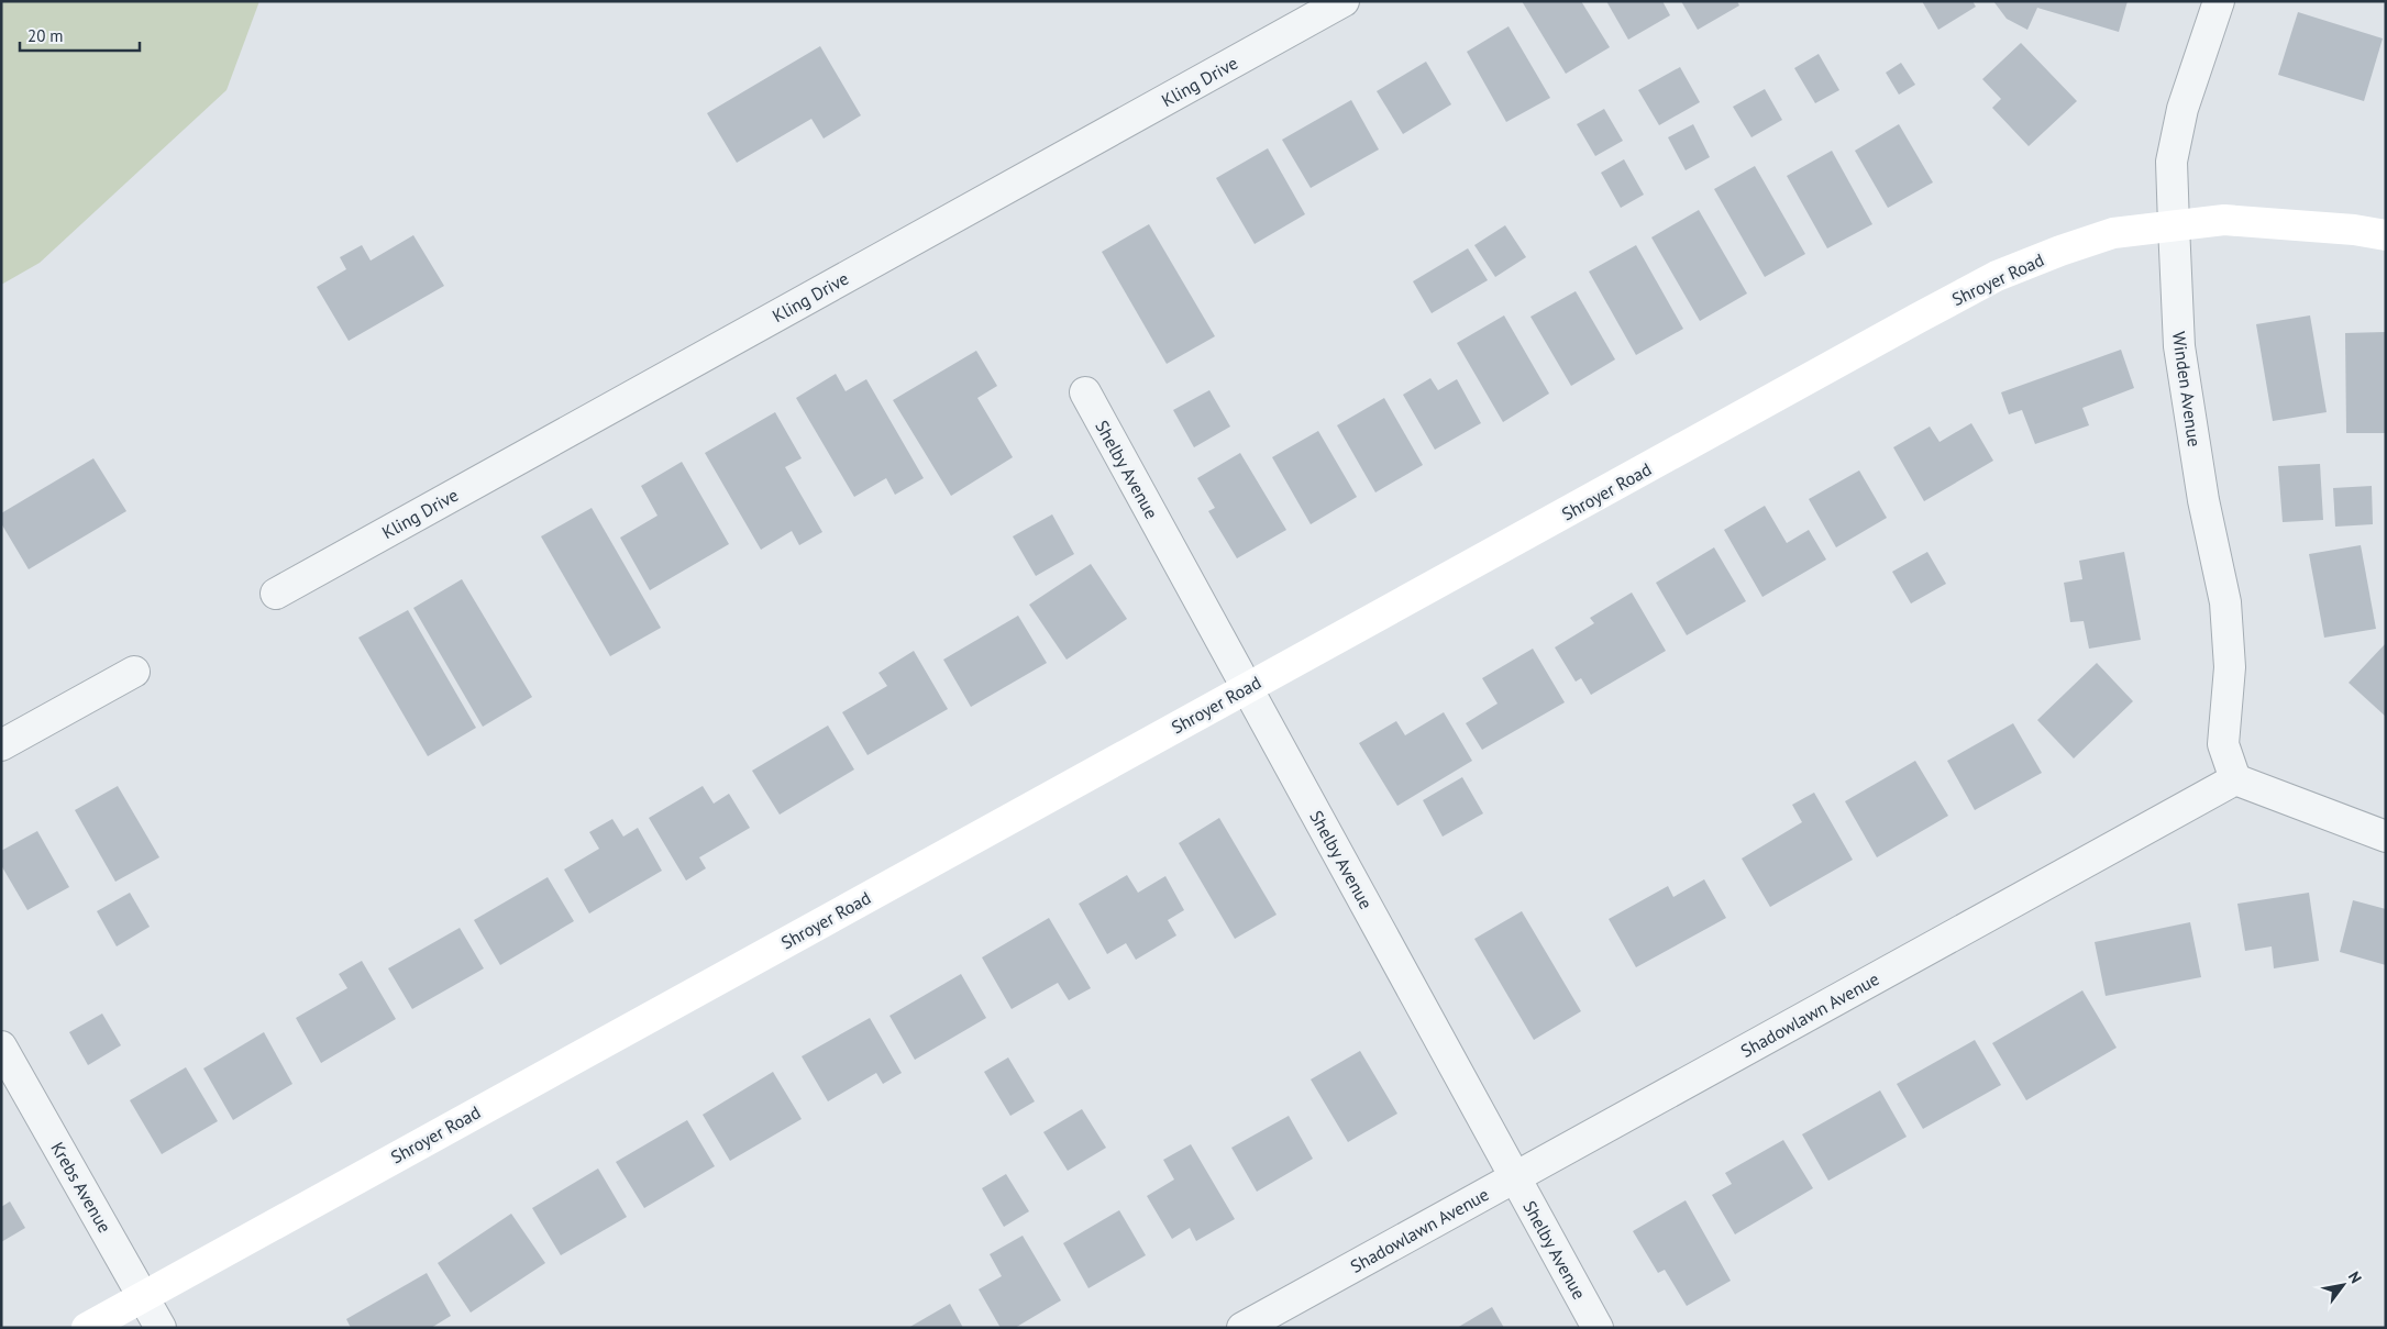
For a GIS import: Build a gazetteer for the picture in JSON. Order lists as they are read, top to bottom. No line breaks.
{"streets":{"main road":["Shroyer Road"],"street":["Kling Drive","Winden Avenue","Shelby Avenue","Shadowlawn Avenue","Krebs Avenue"]},"crossings":[["Shroyer Road","Winden Avenue"],["Shroyer Road","Shelby Avenue"],["Shroyer Road","Krebs Avenue"],["Winden Avenue","Shadowlawn Avenue"],["Shelby Avenue","Shadowlawn Avenue"]],"scale_bar":"20 m","north":"top right"}
